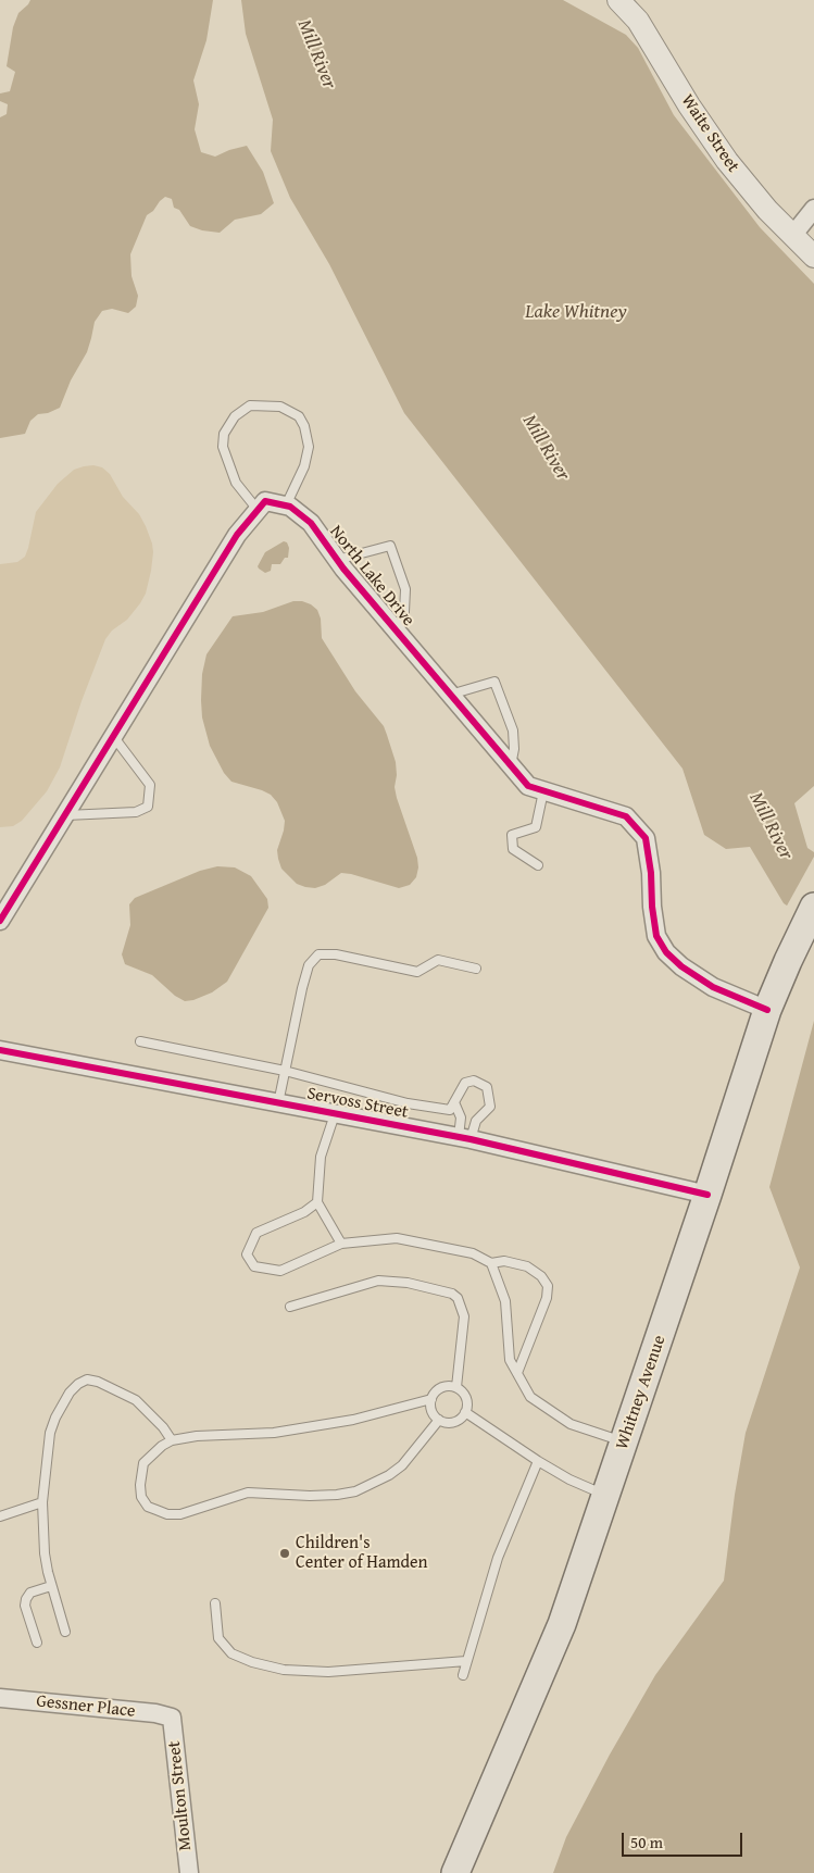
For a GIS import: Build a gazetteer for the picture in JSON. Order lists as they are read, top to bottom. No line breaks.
{"streets":{"main road":["Whitney Avenue"],"street":["Waite Street","North Lake Drive","Servoss Street","Gessner Place","Moulton Street"]},"crossings":[["North Lake Drive","Whitney Avenue"],["Servoss Street","Whitney Avenue"],["Gessner Place","Moulton Street"]],"water":["Mill River","Lake Whitney"],"places":["Children's Center of Hamden"],"scale_bar":"50 m"}
